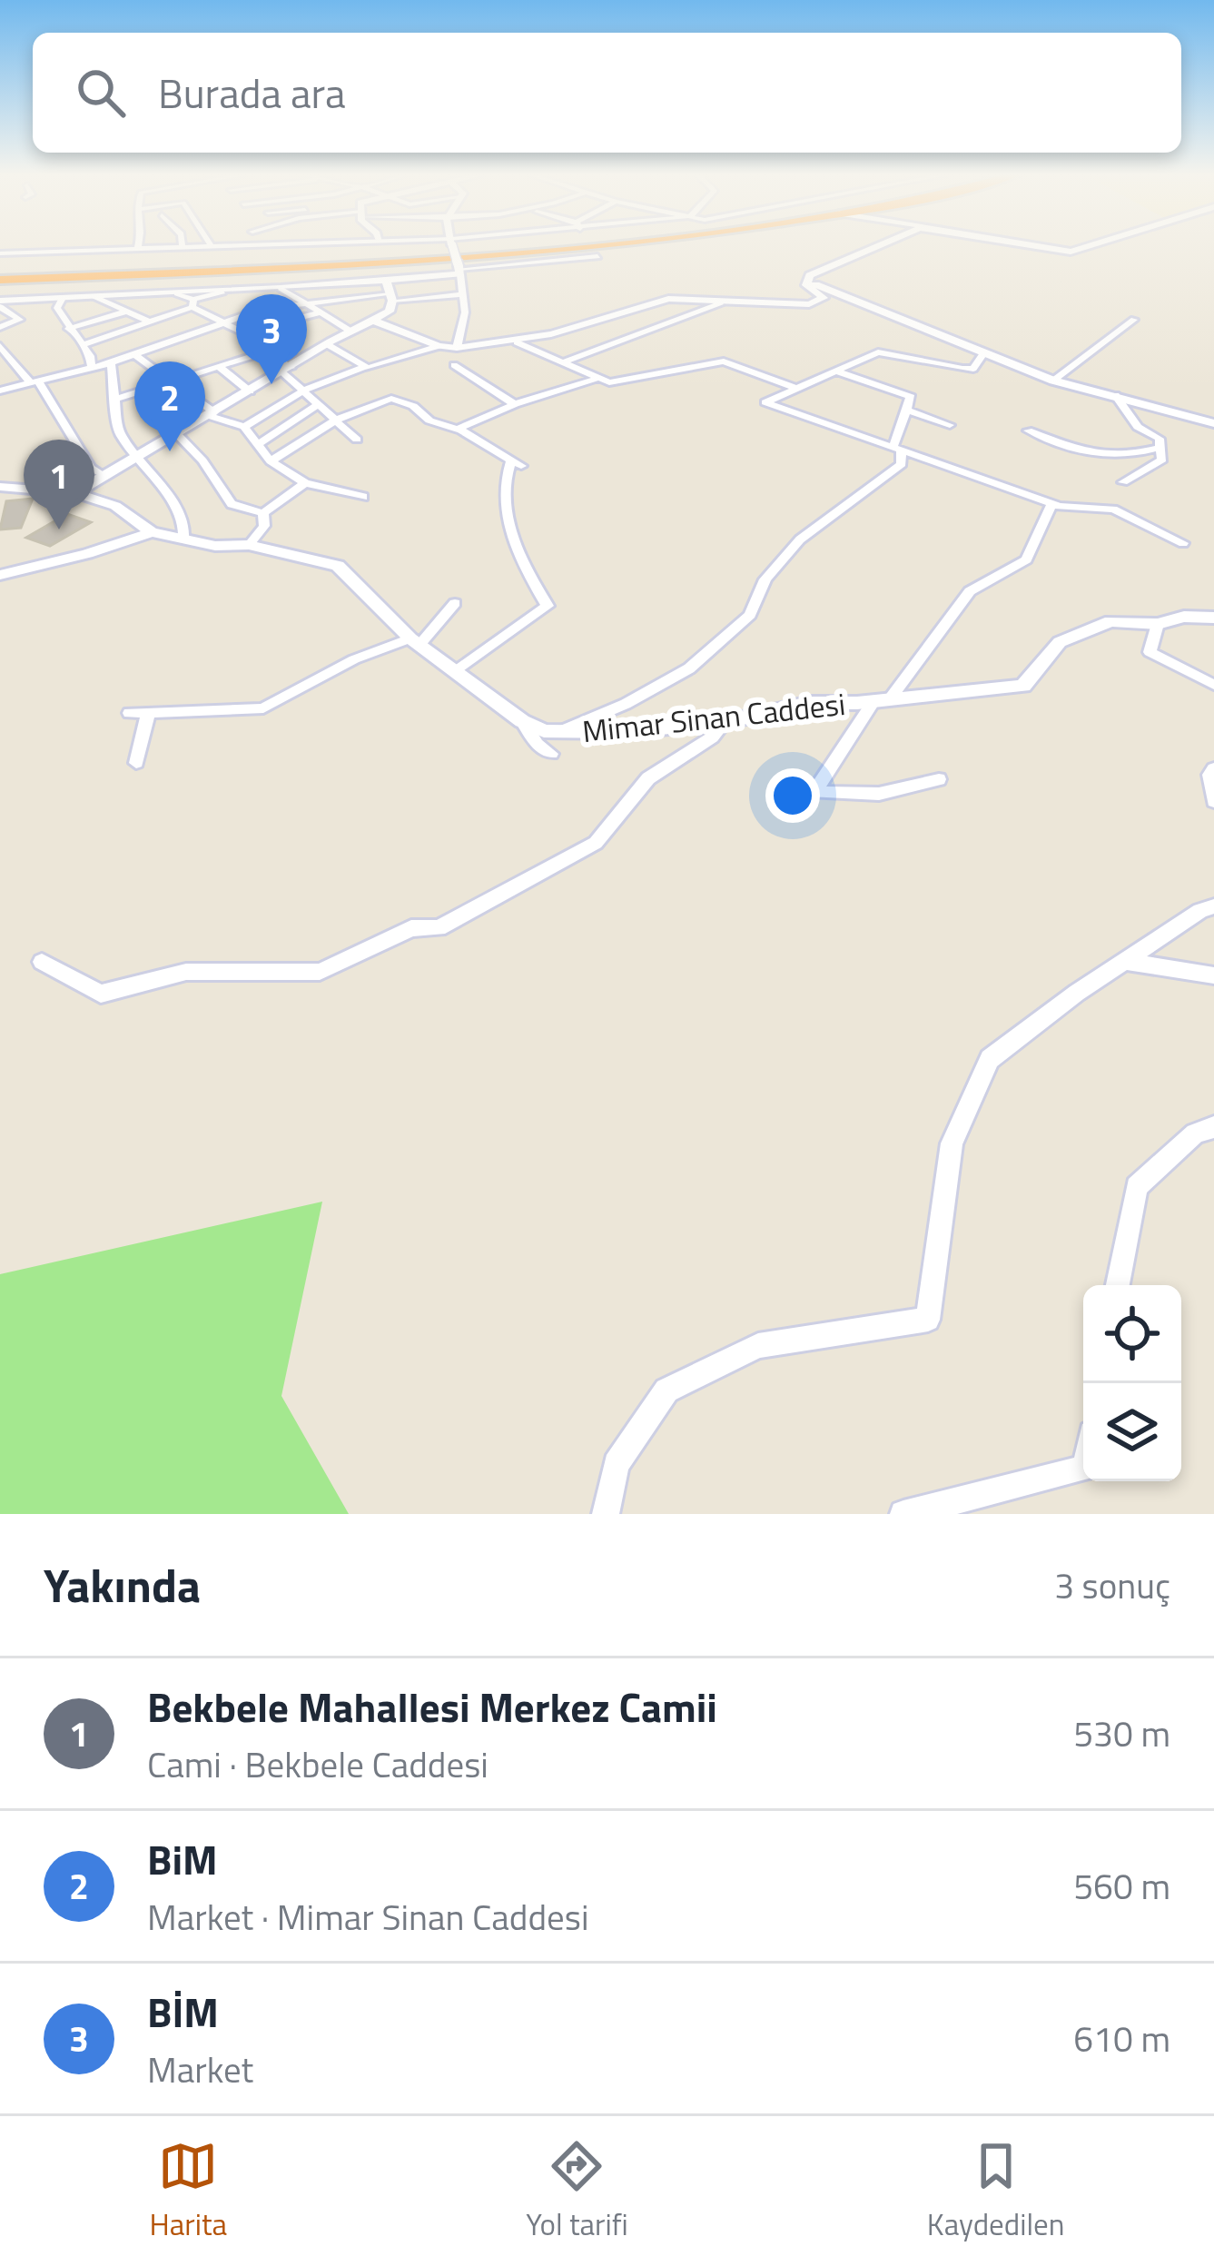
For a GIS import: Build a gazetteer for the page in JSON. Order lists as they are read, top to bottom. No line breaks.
{"streets":{"street":["Mimar Sinan Caddesi"]},"page":{"search":"Burada ara","pins":["3","2","1"],"heading":["Yakında","3 sonuç"],"list":[{"mark":"1","name":"Bekbele Mahallesi Merkez Camii","note":"Cami · Bekbele Caddesi","value":"530 m"},{"mark":"2","name":"BiM","note":"Market · Mimar Sinan Caddesi","value":"560 m"},{"mark":"3","name":"BİM","note":"Market","value":"610 m"}],"nav":["Harita","Yol tarifi","Kaydedilen"]}}
